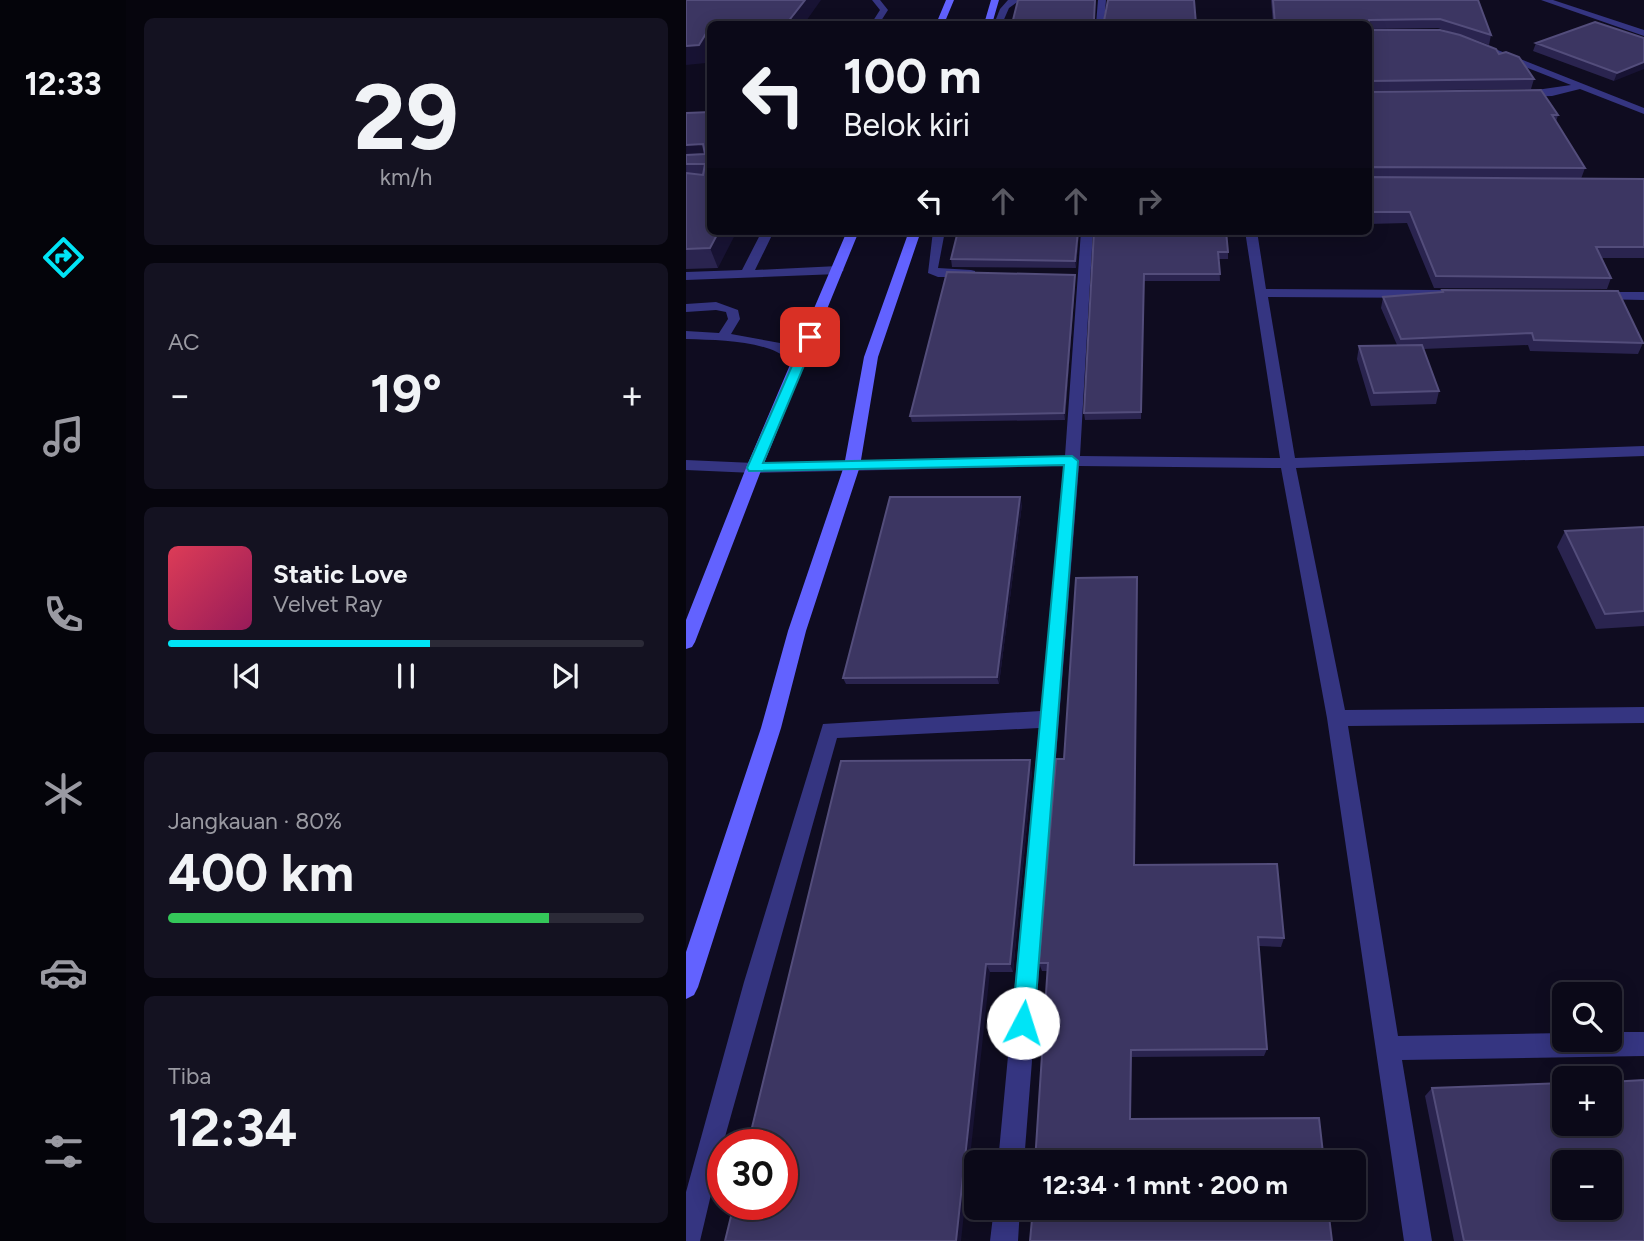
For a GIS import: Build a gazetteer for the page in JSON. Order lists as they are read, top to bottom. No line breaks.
{"page":{"tabs":"12:33","tile":[["29","km/h"],"AC",["Jangkauan · 80%","400 km"],["Tiba","12:34"]],"turn":["100 m","Belok kiri"],"heat":["−","19°","+"],"song":["Static Love","Velvet Ray"],"map_buttons":["+","−"],"limit":"30","trip":"12:34 · 1 mnt · 200 m"}}
